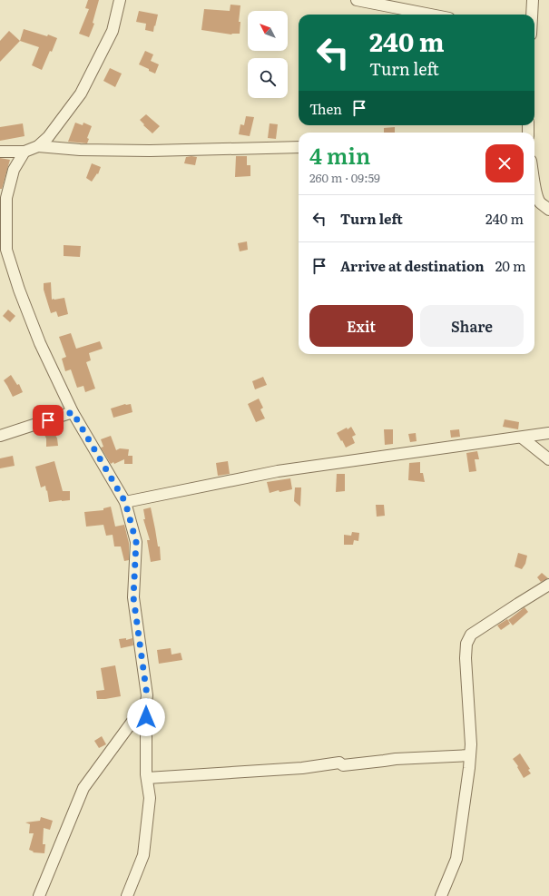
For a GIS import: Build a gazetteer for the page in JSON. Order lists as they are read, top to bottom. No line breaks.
{"north":"top left","page":{"turn":["240 m","Turn left"],"then":"Then","heading":["4 min","260 m · 09:59"],"list":[{"name":"Turn left","value":"240 m"},{"name":"Arrive at destination","value":"20 m"}],"buttons":["Exit","Share"]}}
